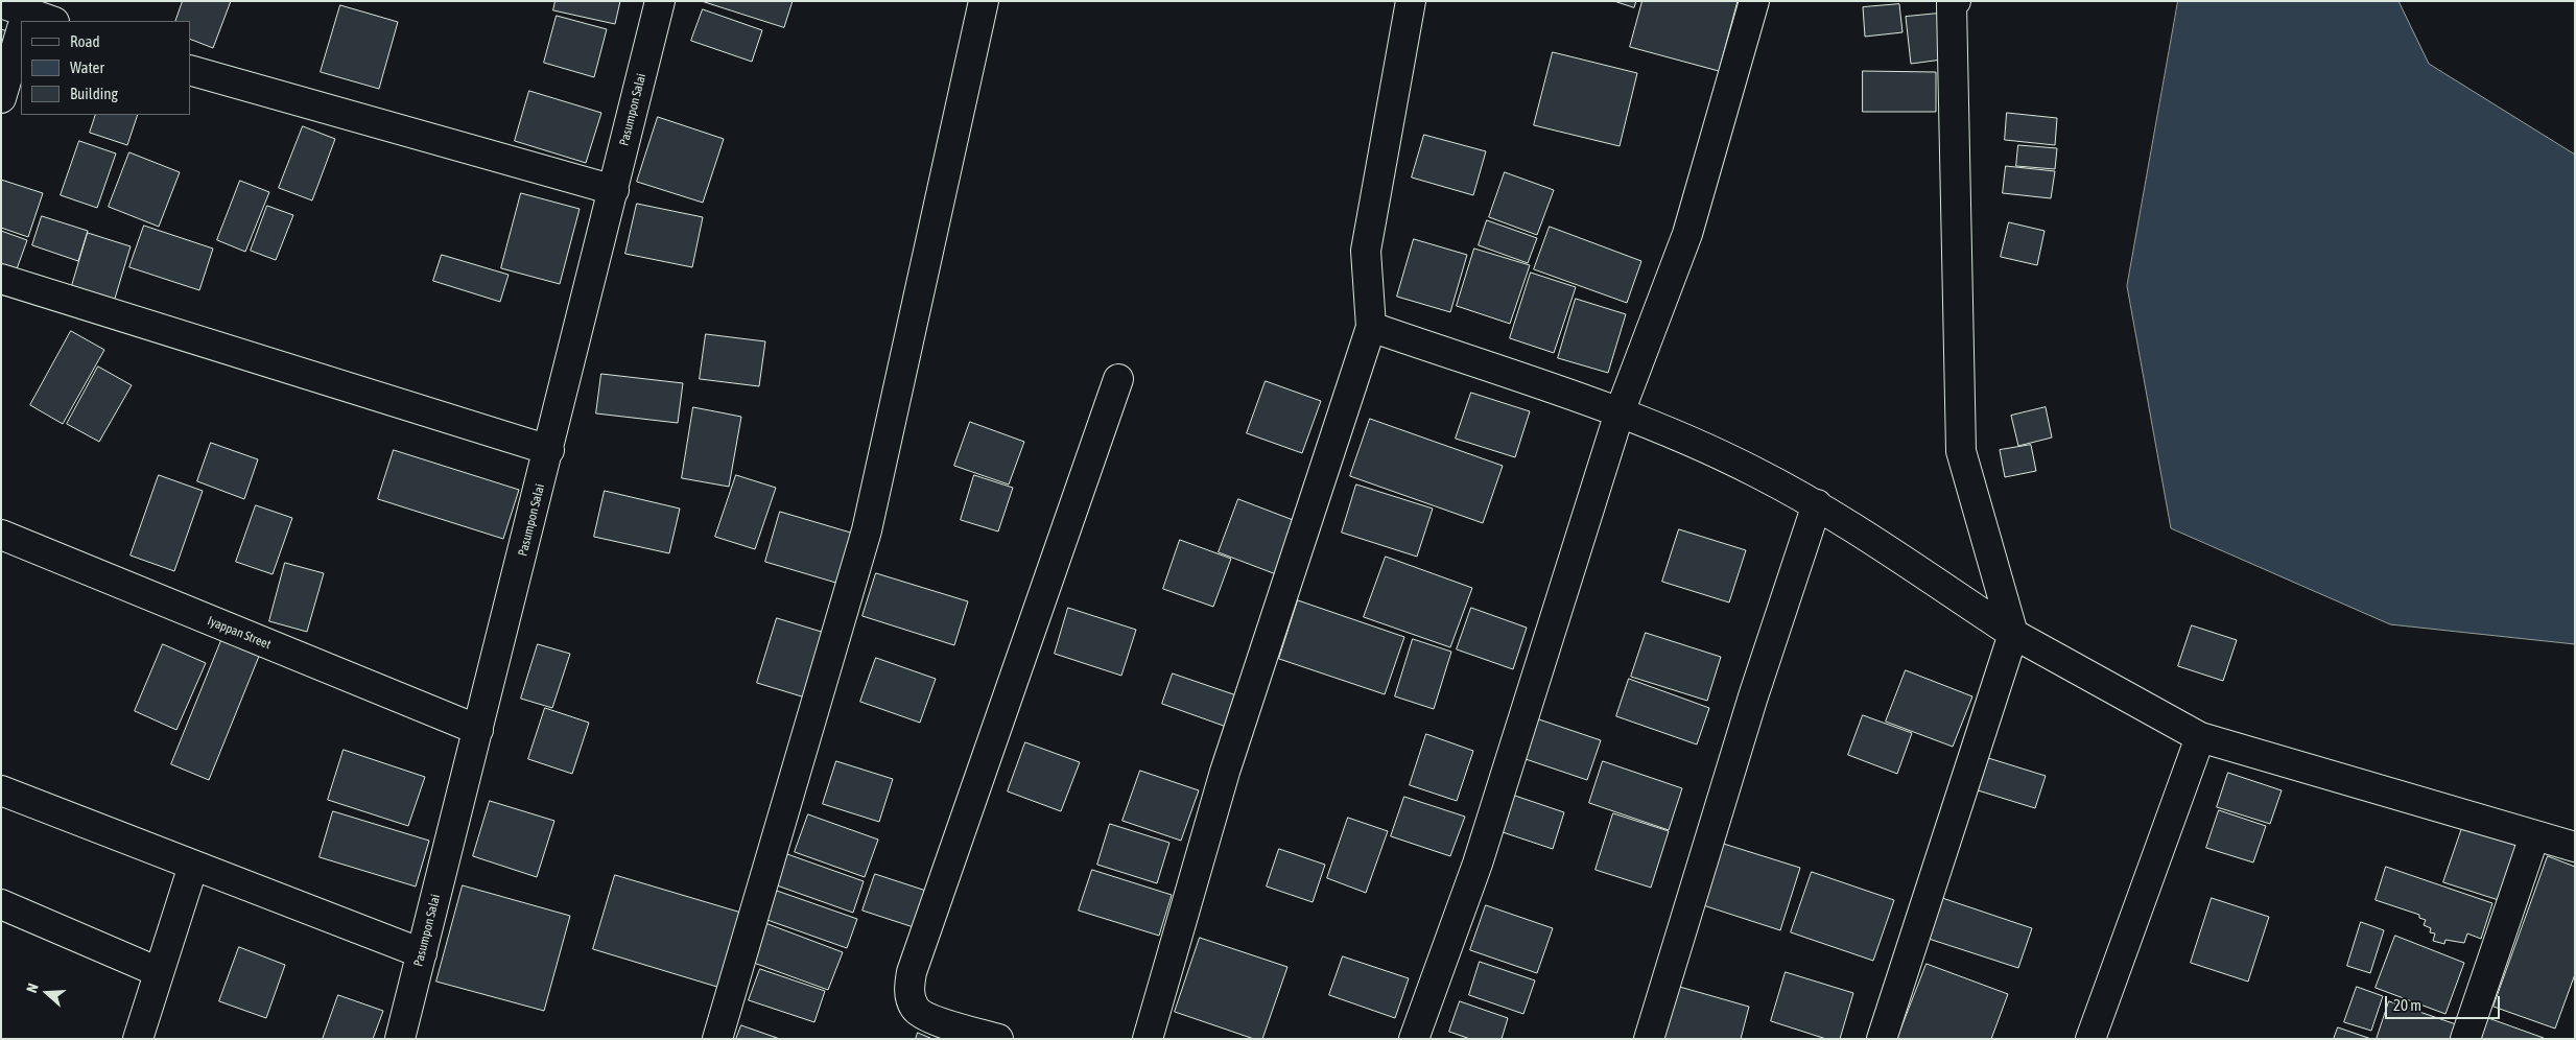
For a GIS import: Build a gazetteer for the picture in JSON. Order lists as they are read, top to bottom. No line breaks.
{"streets":{"street":["Pasumpon Salai","Iyappan Street"]},"crossings":[["Pasumpon Salai","Iyappan Street"]],"legend":["Road","Water","Building"],"scale_bar":"20 m","north":"left"}
